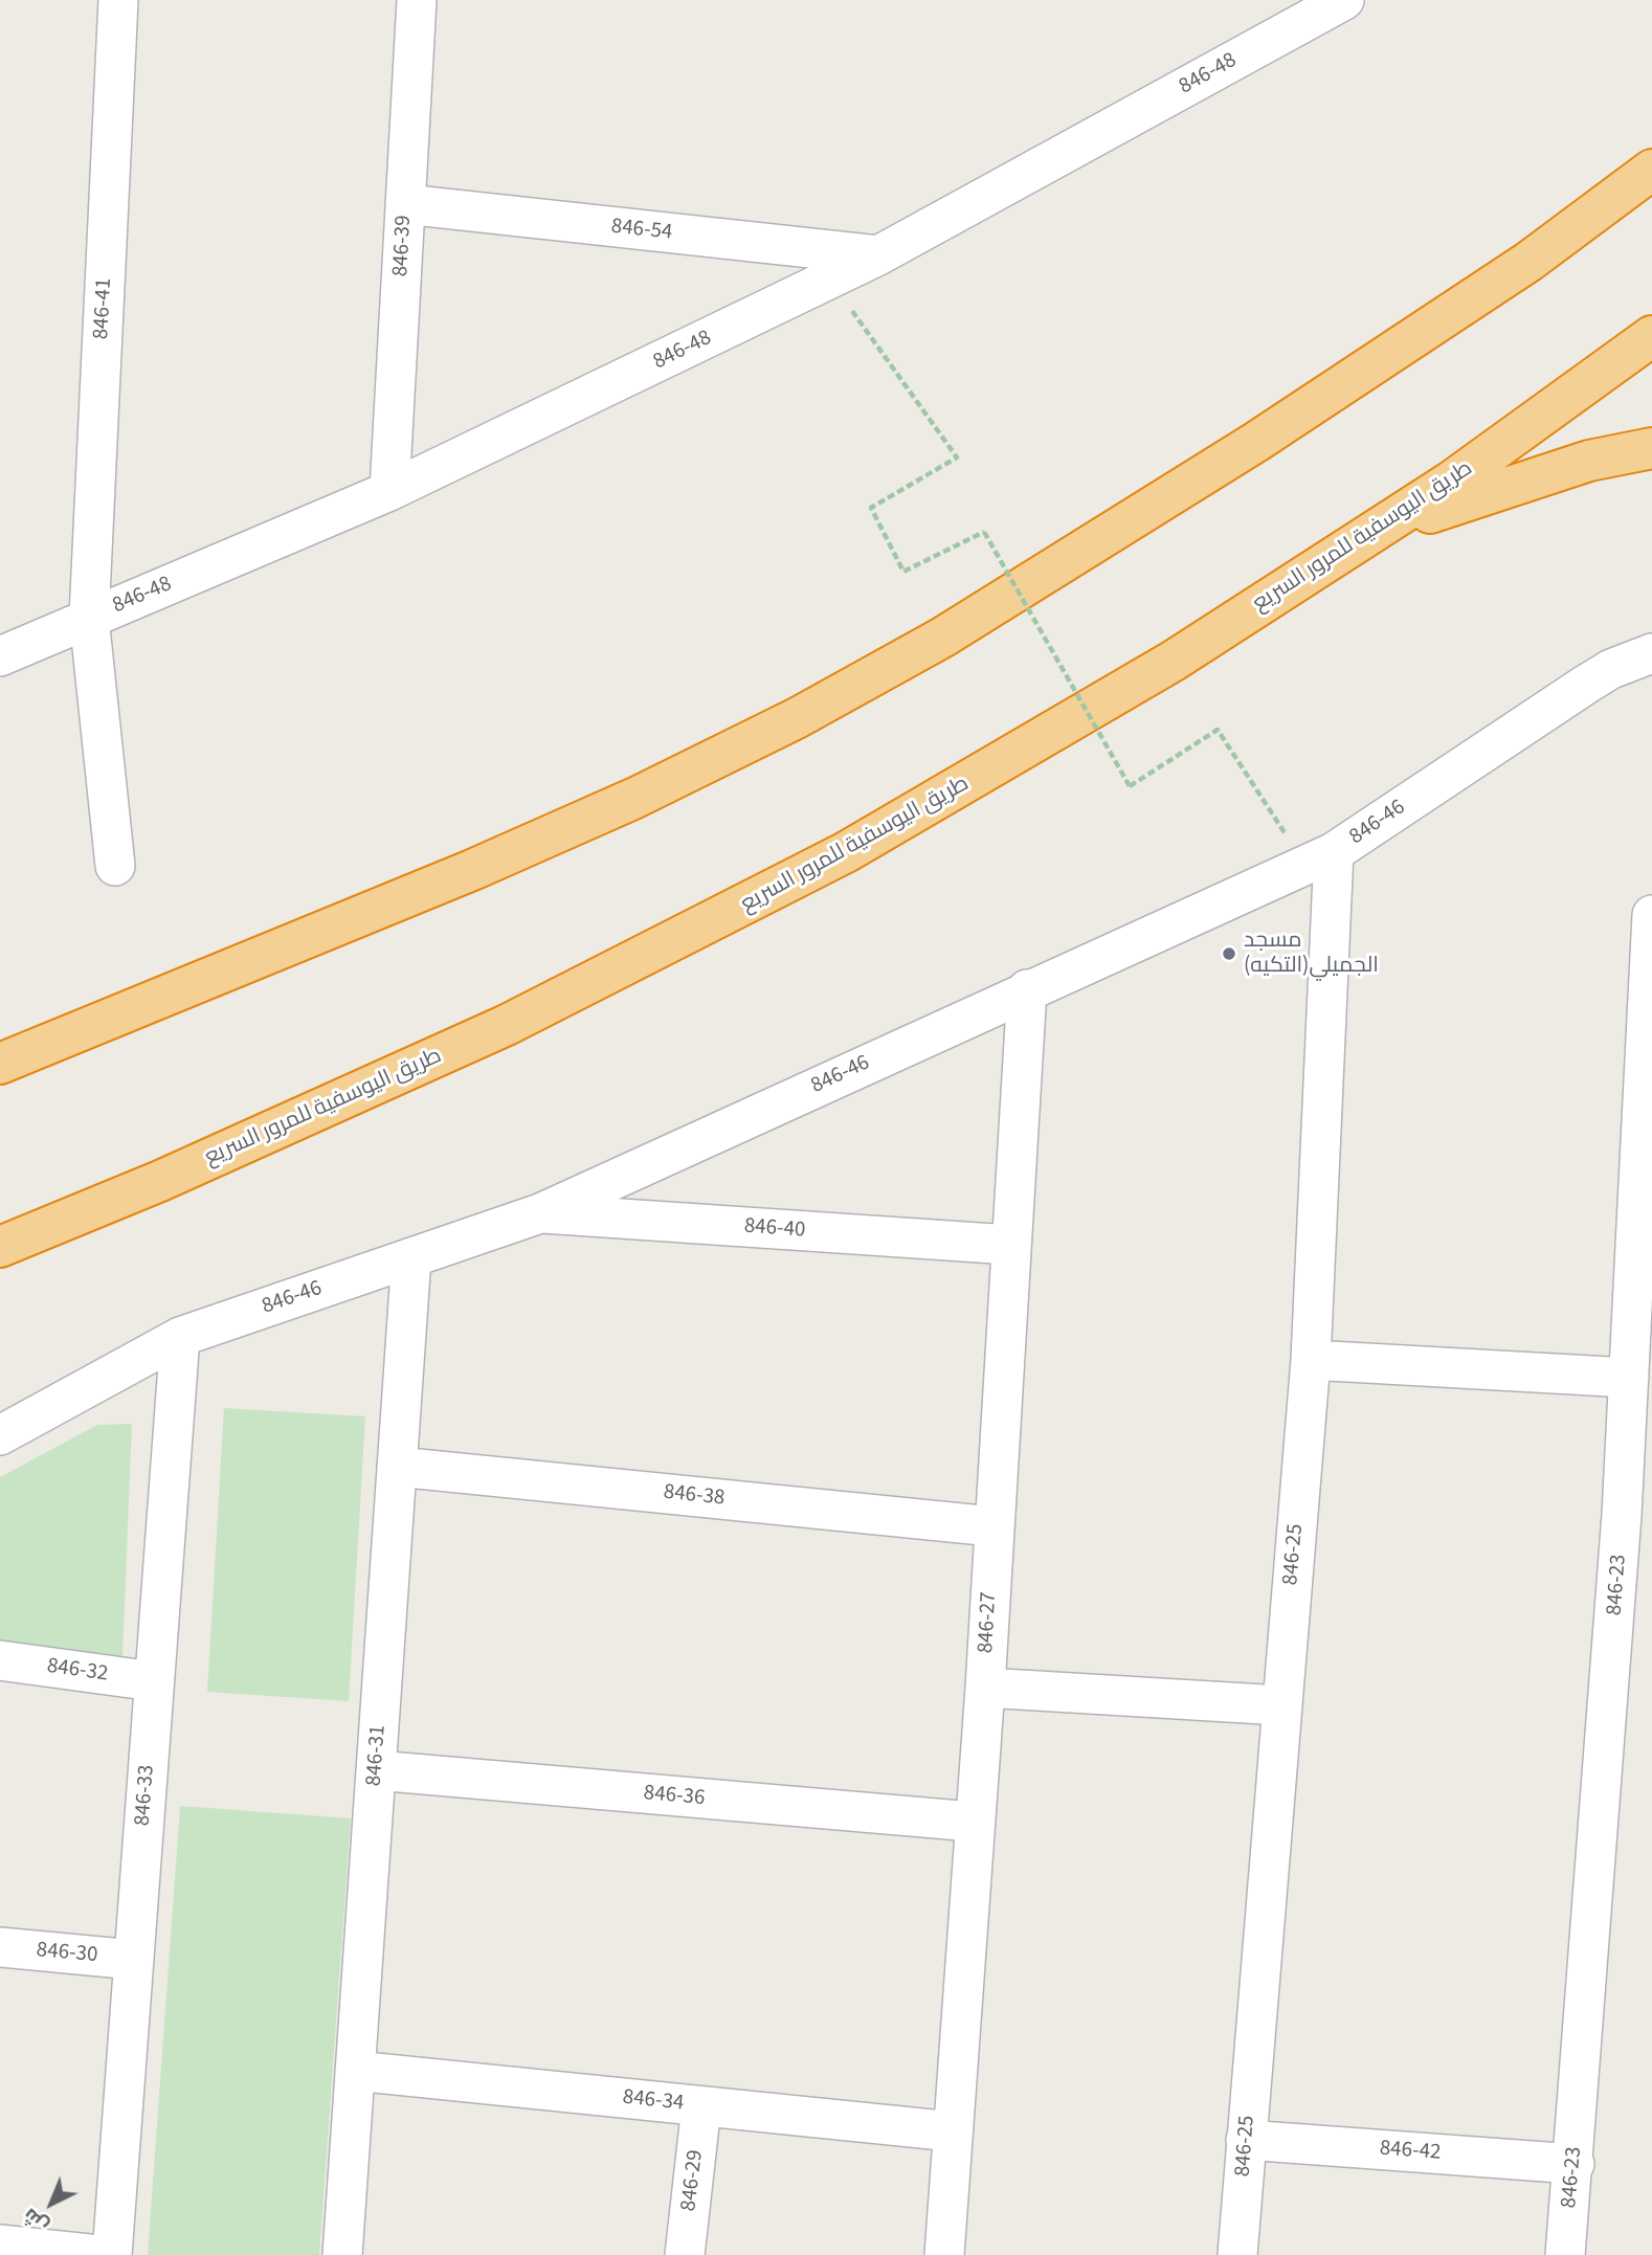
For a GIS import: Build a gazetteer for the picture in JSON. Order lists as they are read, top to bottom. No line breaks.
{"streets":{"highway":["طريق اليوسفية للمرور السريع"],"street":["846-48","846-54","846-39","846-41","846-46","846-40","846-38","846-25","846-23","846-27","846-32","846-31","846-33","846-36","846-30","846-34","846-42","846-29"]},"crossings":[["846-48","846-54"],["846-48","846-39"],["846-48","846-41"],["846-54","846-39"],["846-46","846-40"],["846-46","846-25"],["846-46","846-27"],["846-46","846-31"],["846-46","846-33"],["846-40","846-27"],["846-38","846-27"],["846-38","846-31"],["846-25","846-42"],["846-23","846-42"],["846-27","846-36"],["846-27","846-34"],["846-32","846-33"],["846-31","846-36"],["846-31","846-34"],["846-33","846-30"],["846-34","846-29"]],"places":["مسجد الجميلي(التكيه)"],"north":"bottom left"}
